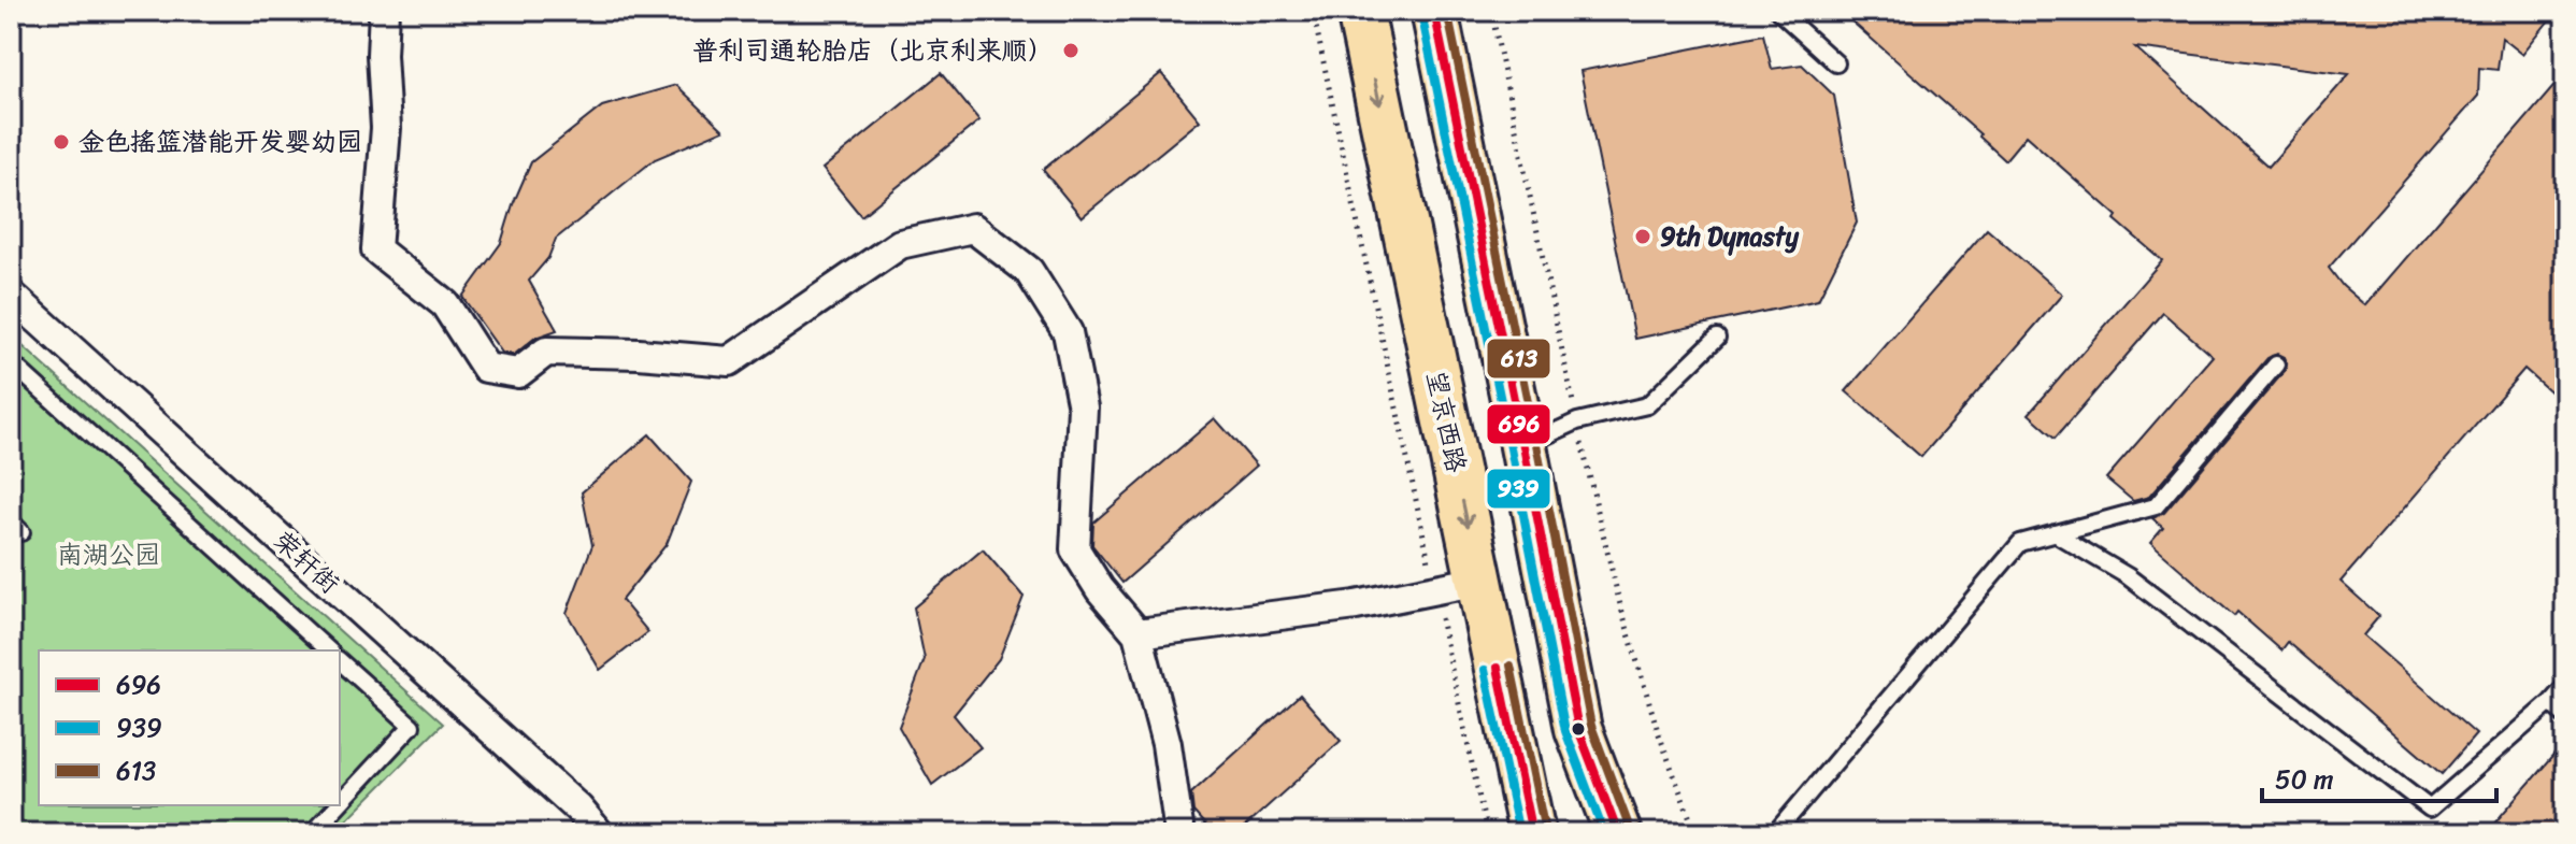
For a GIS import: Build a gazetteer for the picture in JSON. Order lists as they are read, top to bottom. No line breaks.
{"streets":{"main road":["望京西路"],"street":["荣轩街"]},"parks":["南湖公园"],"places":["普利司通轮胎店（北京利来顺）","金色摇篮潜能开发婴幼园","9th Dynasty"],"lines":["transit line 696","transit line 613","transit line 939"],"legend":["696","939","613"],"scale_bar":"50 m"}
